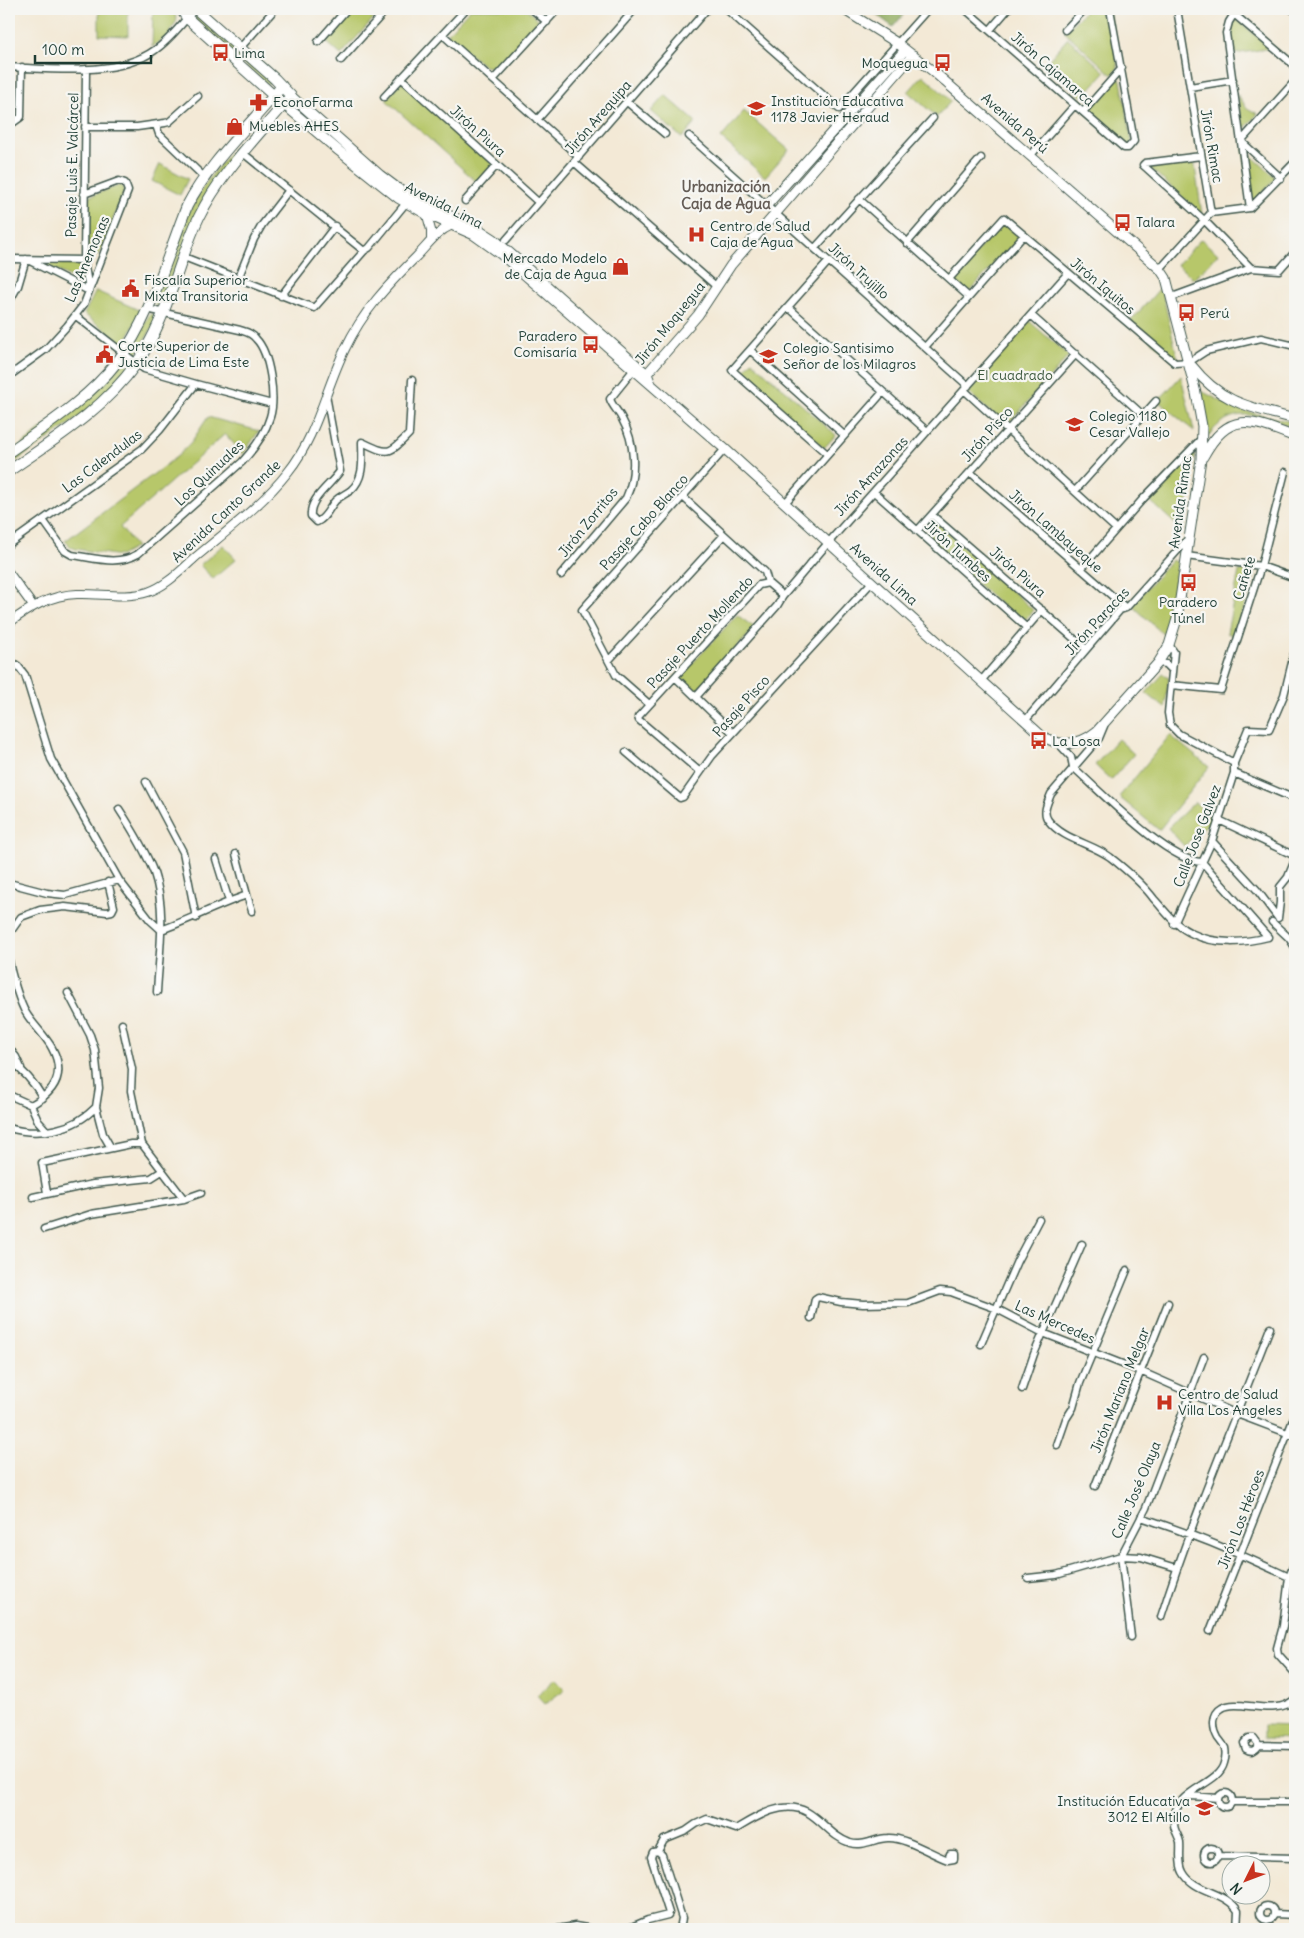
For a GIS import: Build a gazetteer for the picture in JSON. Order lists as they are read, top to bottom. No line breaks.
{"streets":{"main road":["Avenida Perú","Avenida Lima","Jirón Moquegua","Avenida Rímac"],"street":["Jirón Cajamarca","Jirón Arequipa","Jirón Piura","Jirón Rimac","Pasaje Luis E. Valcárcel","Las Anemonas","Jirón Trujillo","Jirón Iquitos","Jirón Pisco","Las Calendulas","Los Quinuales","Jirón Amazonas","Avenida Canto Grande","Jirón Zorritos","Pasaje Cabo Blanco","Jirón Lambayeque","Jirón Tumbes","Cañete","Jirón Paracas","Pasaje Puerto Mollendo","Pasaje Pisco","Calle Jose Galvez","Las Mercedes","Jirón Mariano Melgar","Calle José Olaya","Jirón Los Héroes"]},"crossings":[["Jirón Arequipa","Jirón Piura"],["Avenida Perú","Jirón Moquegua"],["Avenida Perú","Avenida Rímac"],["Jirón Piura","Jirón Pisco"],["Jirón Piura","Jirón Paracas"],["Pasaje Luis E. Valcárcel","Las Anemonas"],["Avenida Lima","Jirón Moquegua"],["Avenida Lima","Jirón Amazonas"],["Avenida Lima","Avenida Canto Grande"],["Avenida Lima","Jirón Zorritos"],["Avenida Lima","Pasaje Cabo Blanco"],["Avenida Lima","Jirón Paracas"],["Avenida Lima","Pasaje Pisco"],["Jirón Trujillo","Jirón Moquegua"],["Jirón Trujillo","Jirón Pisco"],["Jirón Trujillo","Jirón Amazonas"],["Jirón Iquitos","Jirón Amazonas"],["Jirón Iquitos","Avenida Rímac"],["Jirón Pisco","Jirón Lambayeque"],["Jirón Pisco","Jirón Tumbes"],["Las Calendulas","Los Quinuales"],["Jirón Amazonas","Jirón Tumbes"],["Jirón Amazonas","Pasaje Puerto Mollendo"],["Avenida Rímac","Jirón Paracas"],["Jirón Lambayeque","Jirón Paracas"],["Pasaje Puerto Mollendo","Pasaje Pisco"],["Las Mercedes","Jirón Mariano Melgar"],["Las Mercedes","Calle José Olaya"],["Las Mercedes","Jirón Los Héroes"]],"districts":["Urbanización Caja de Agua"],"parks":["El cuadrado"],"places":{"bus stop":["Lima","Moquegua","Talara","Perú","Paradero Comisaría","Paradero Túnel","La Losa"],"pharmacy":["EconoFarma"],"school or university":["Institución Educativa 1178 Javier Heraud","Colegio Santisimo Señor de los Milagros","Colegio 1180 Cesar Vallejo","Institución Educativa 3012 El Altillo"],"shop":["Muebles AHES","Mercado Modelo de Caja de Agua"],"hospital":["Centro de Salud Caja de Agua","Centro de Salud Villa Los Angeles"],"public building":["Fiscalía Superior Mixta Transitoria","Corte Superior de Justicia de Lima Este"]},"scale_bar":"100 m","north":"bottom left"}
